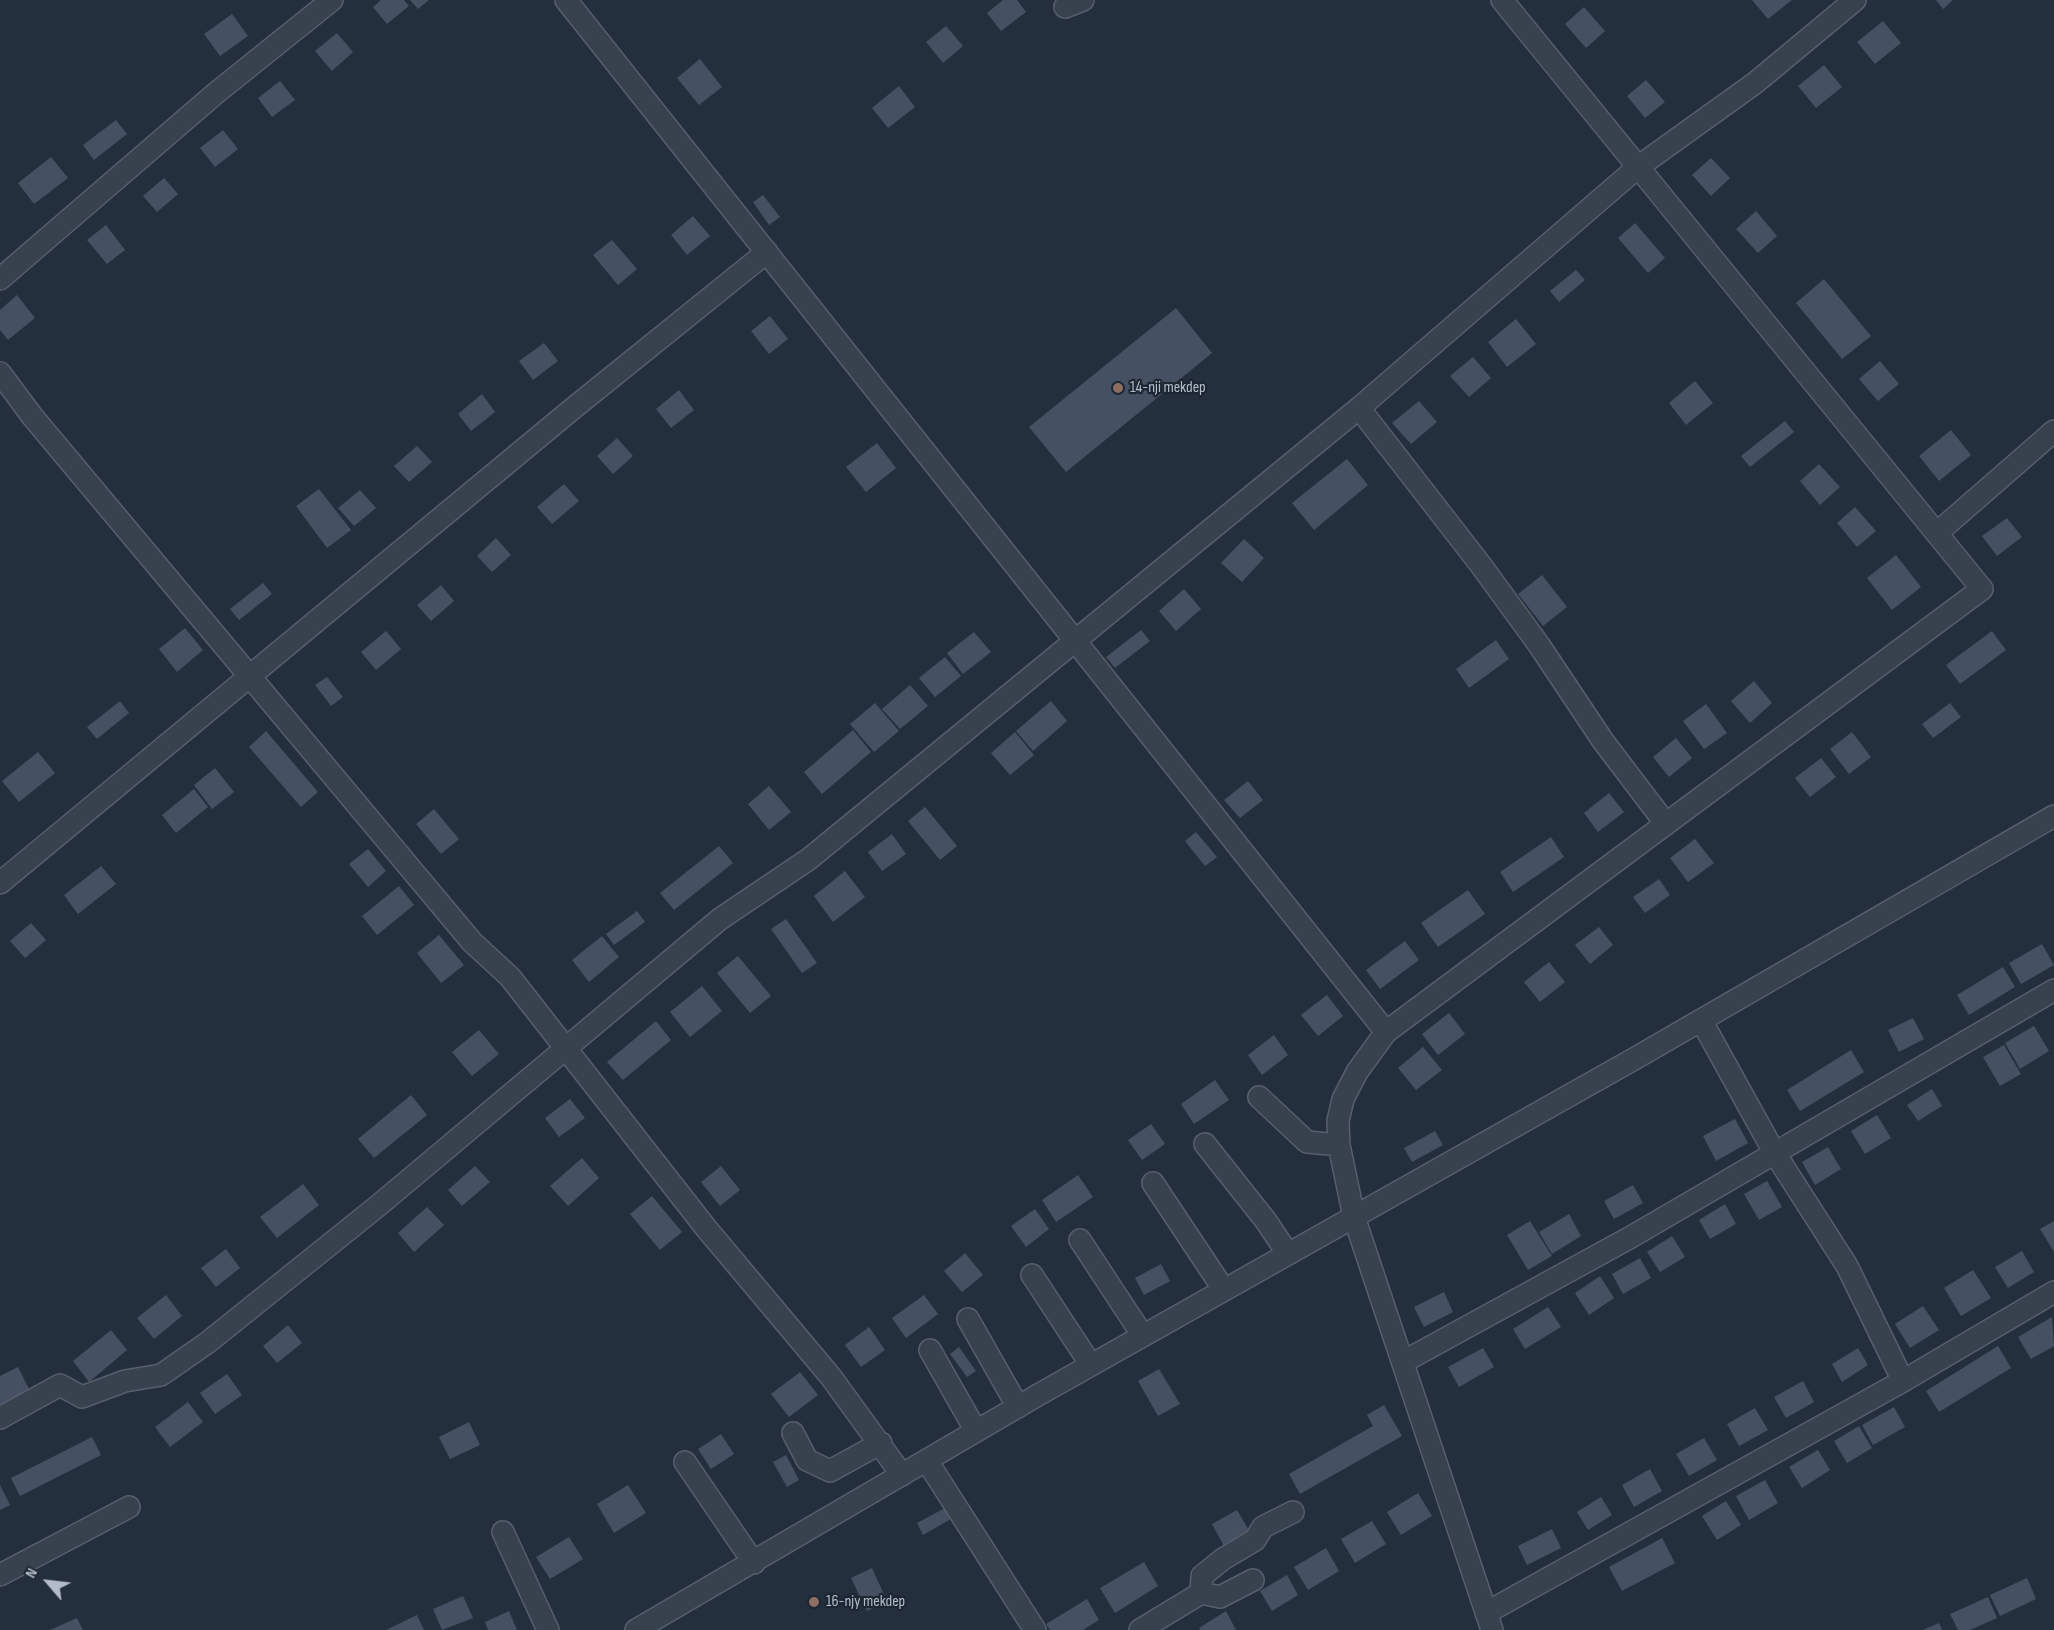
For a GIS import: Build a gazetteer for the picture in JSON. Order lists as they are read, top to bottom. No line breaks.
{"places":["14-nji mekdep","16-njy mekdep"],"north":"top left"}
